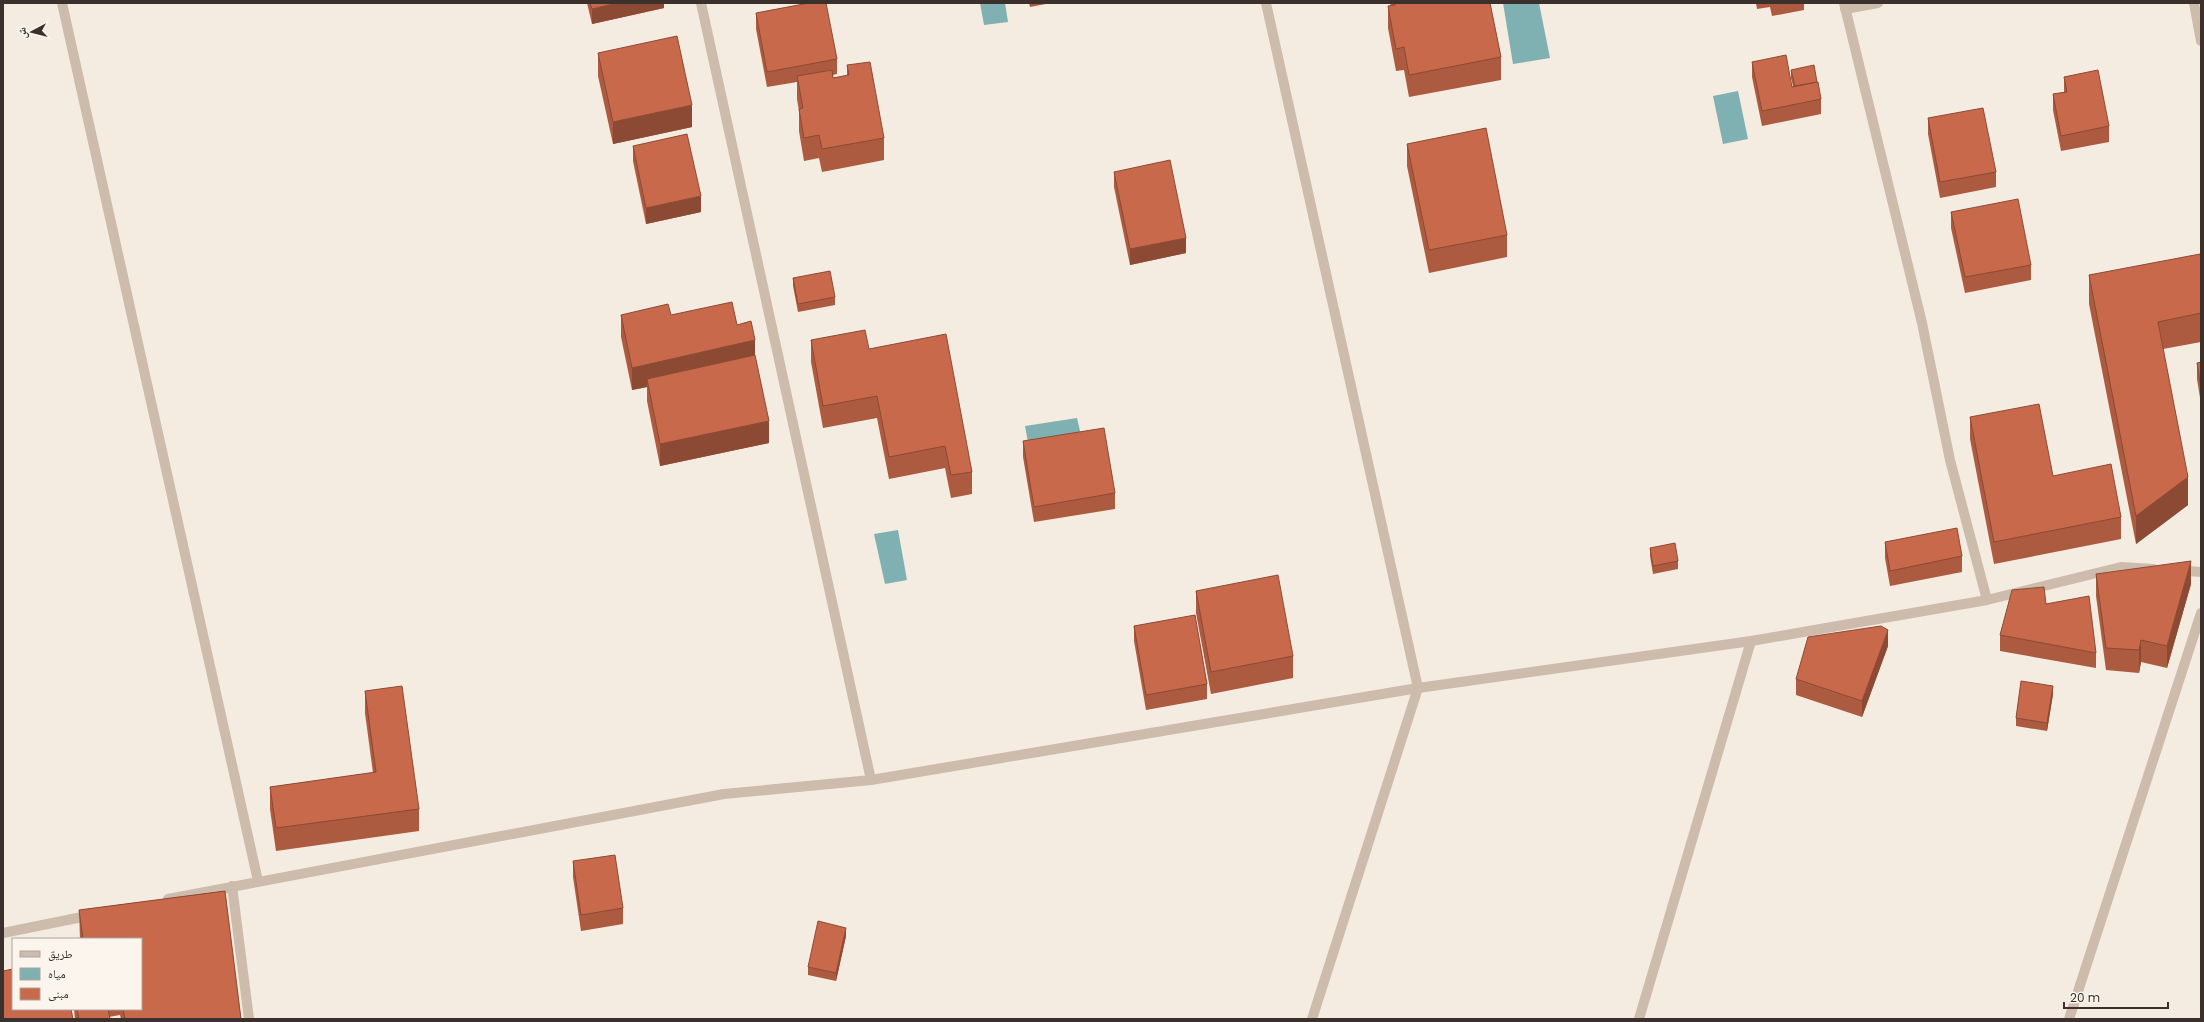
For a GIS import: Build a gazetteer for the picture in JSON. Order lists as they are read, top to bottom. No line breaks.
{"legend":["طريق","مياه","مبنى"],"scale_bar":"20 m","north":"left"}
